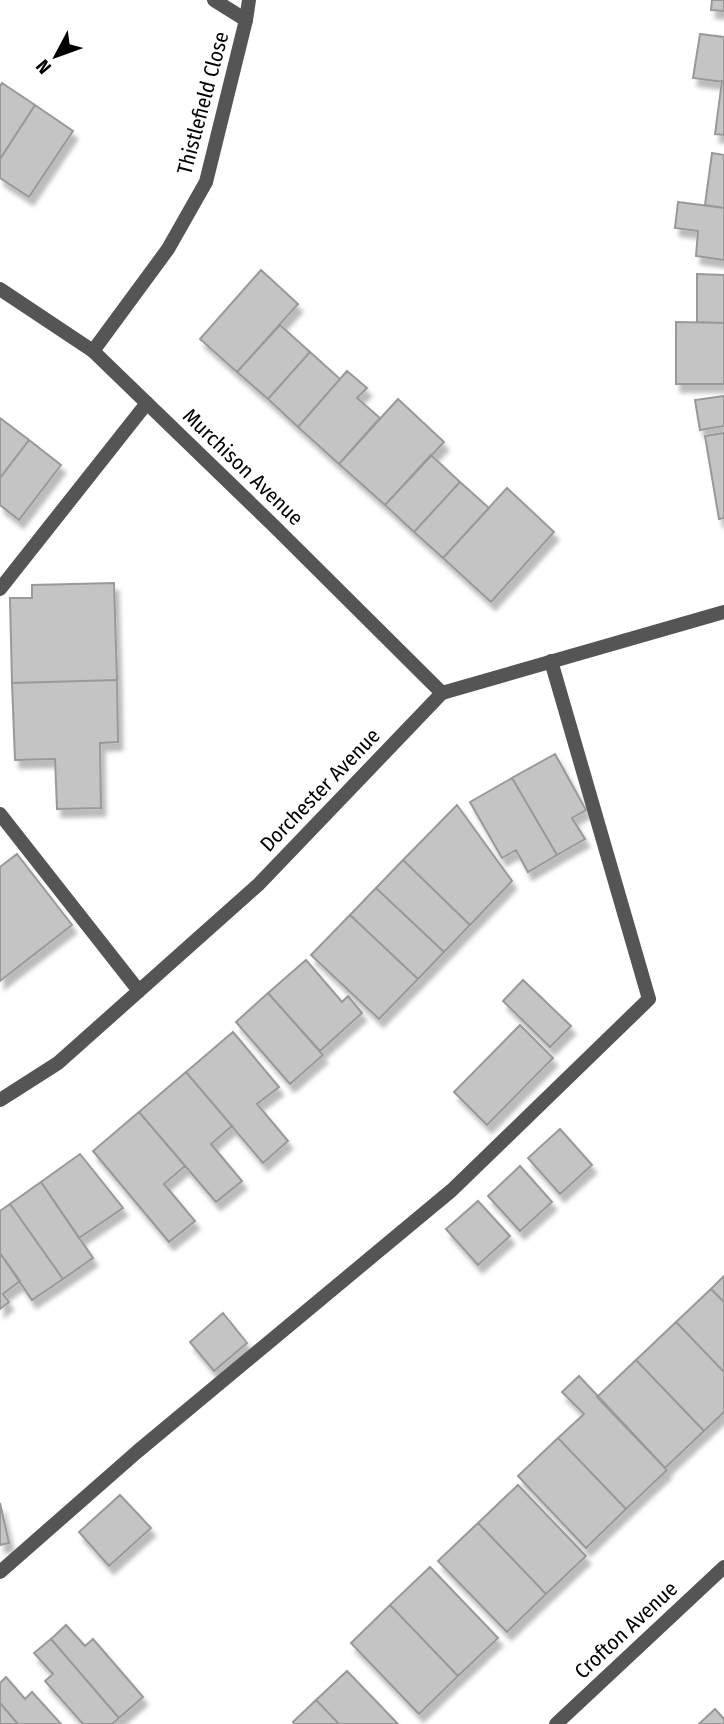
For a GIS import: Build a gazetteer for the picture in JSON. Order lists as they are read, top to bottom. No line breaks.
{"streets":{"street":["Thistlefield Close","Murchison Avenue","Dorchester Avenue","Crofton Avenue"]},"crossings":[["Thistlefield Close","Murchison Avenue"],["Murchison Avenue","Dorchester Avenue"]],"north":"bottom left"}
